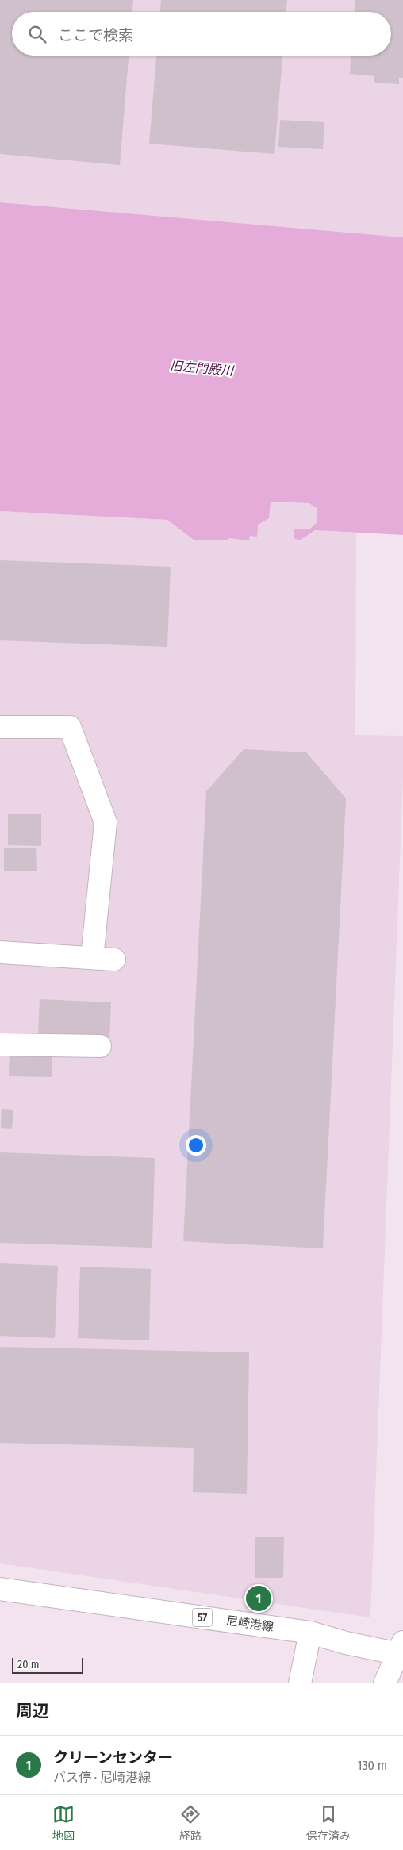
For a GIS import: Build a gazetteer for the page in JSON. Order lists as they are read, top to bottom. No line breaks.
{"streets":{"main road":["57","尼崎港線"]},"water":["旧左門殿川"],"scale_bar":"20 m","page":{"search":"ここで検索","pins":"1","scale":"20 m","heading":"周辺","list":[{"mark":"1","name":"クリーンセンター","note":"バス停 · 尼崎港線","value":"130 m"}],"nav":["地図","経路","保存済み"]}}
